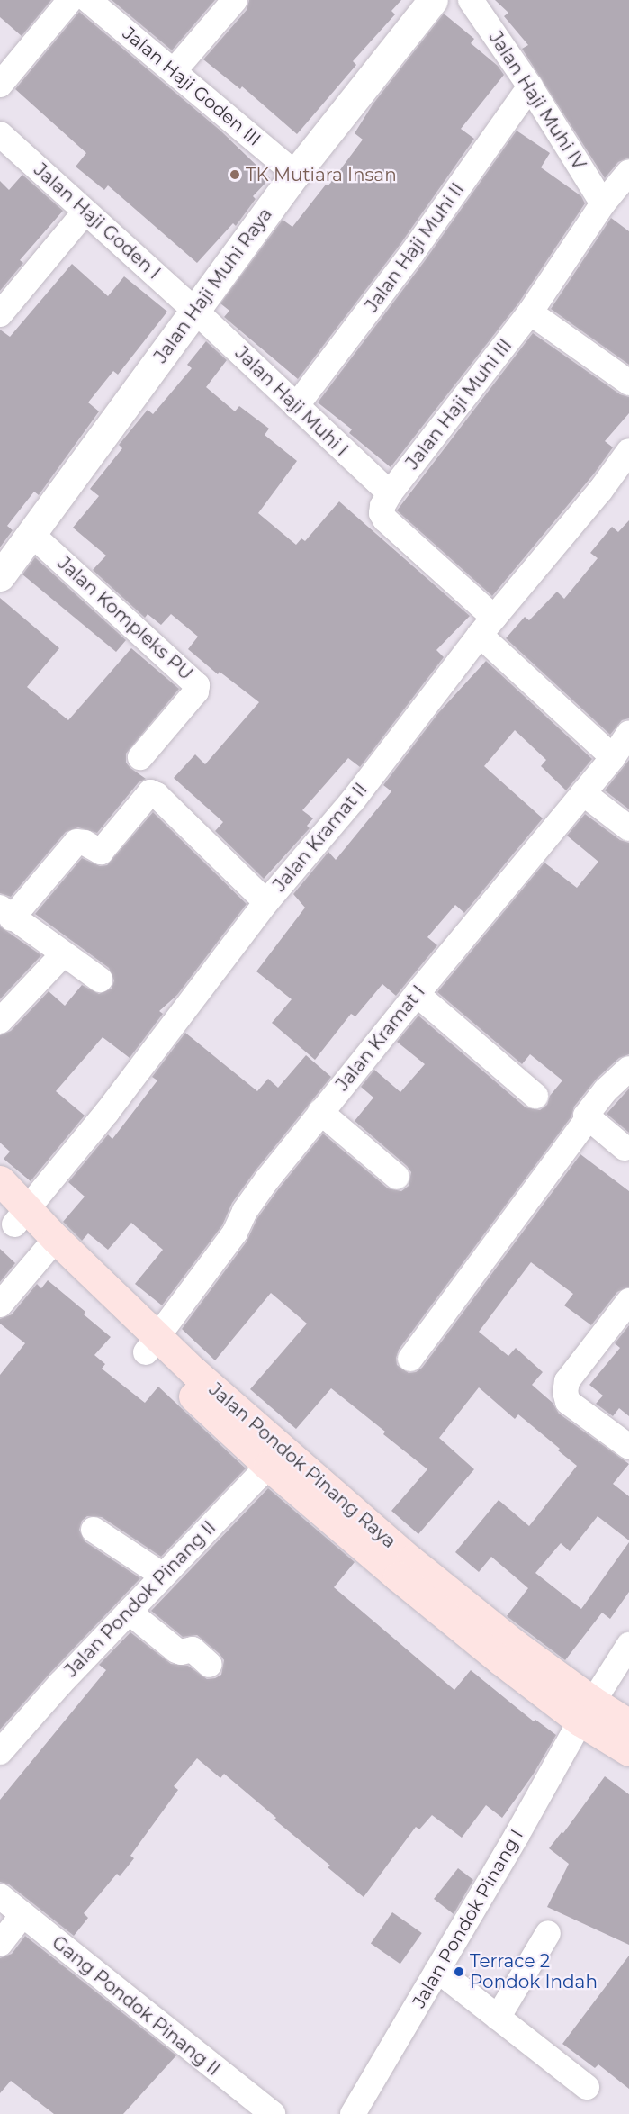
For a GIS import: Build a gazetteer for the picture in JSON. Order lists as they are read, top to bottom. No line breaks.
{"streets":{"main road":["Jalan Pondok Pinang Raya"],"street":["Jalan Haji Goden III","Jalan Haji Muhi IV","Jalan Haji Goden I","Jalan Haji Muhi II","Jalan Haji Muhi Raya","Jalan Haji Muhi I","Jalan Haji Muhi III","Jalan Kompleks PU","Jalan Kramat II","Jalan Kramat I","Jalan Pondok Pinang II","Jalan Pondok Pinang I","Gang Pondok Pinang II"]},"crossings":[["Jalan Haji Goden III","Jalan Haji Muhi Raya"],["Jalan Haji Muhi IV","Jalan Haji Muhi II"],["Jalan Haji Muhi IV","Jalan Haji Muhi III"],["Jalan Haji Goden I","Jalan Haji Muhi Raya"],["Jalan Haji Goden I","Jalan Haji Muhi I"],["Jalan Haji Muhi II","Jalan Haji Muhi I"],["Jalan Haji Muhi Raya","Jalan Haji Muhi I"],["Jalan Haji Muhi Raya","Jalan Kompleks PU"],["Jalan Haji Muhi I","Jalan Haji Muhi III"],["Jalan Haji Muhi III","Jalan Kramat II"],["Jalan Kramat II","Jalan Pondok Pinang Raya"],["Jalan Kramat I","Jalan Pondok Pinang Raya"],["Jalan Pondok Pinang Raya","Jalan Pondok Pinang II"],["Jalan Pondok Pinang Raya","Jalan Pondok Pinang I"]],"places":["TK Mutiara Insan","Terrace 2 Pondok Indah"]}
